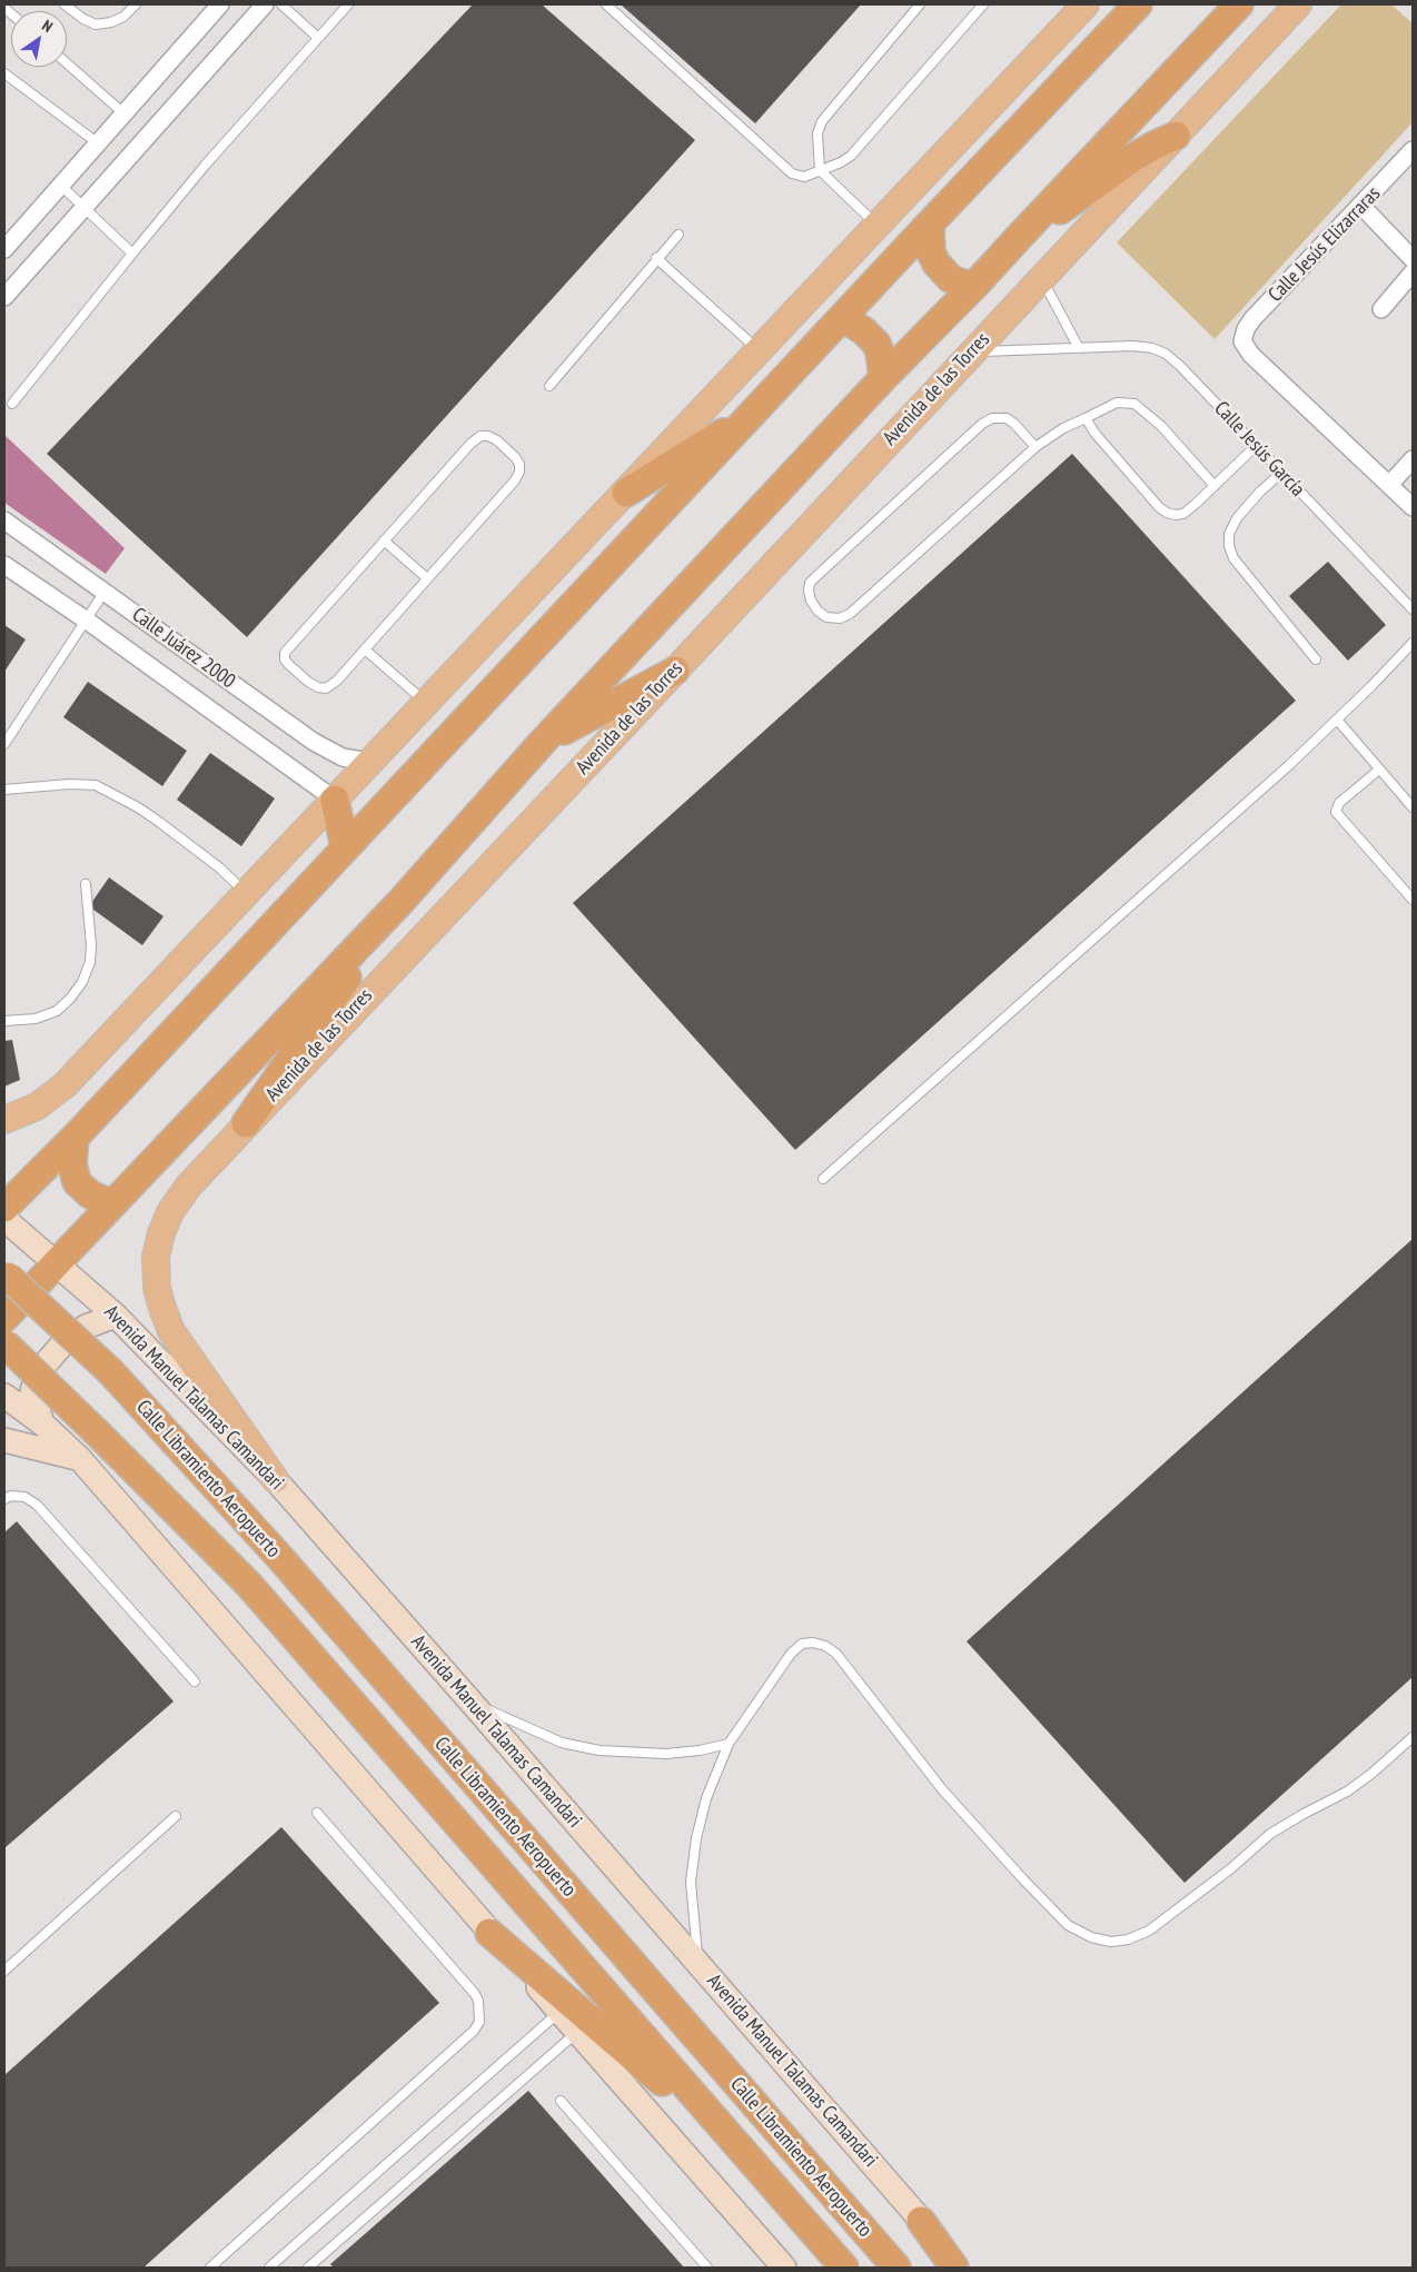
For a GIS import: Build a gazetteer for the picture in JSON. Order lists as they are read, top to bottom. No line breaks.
{"streets":{"highway":["Avenida de las Torres","Calle Libramiento Aeropuerto"],"main road":["Avenida Manuel Talamas Camandari"],"street":["Calle Jesús Elizarraras","Calle Juárez 2000"],"lane":["Calle Jesús García"]},"crossings":[["Avenida de las Torres","Calle Jesús García"],["Avenida de las Torres","Avenida Manuel Talamas Camandari"]],"north":"top right"}
